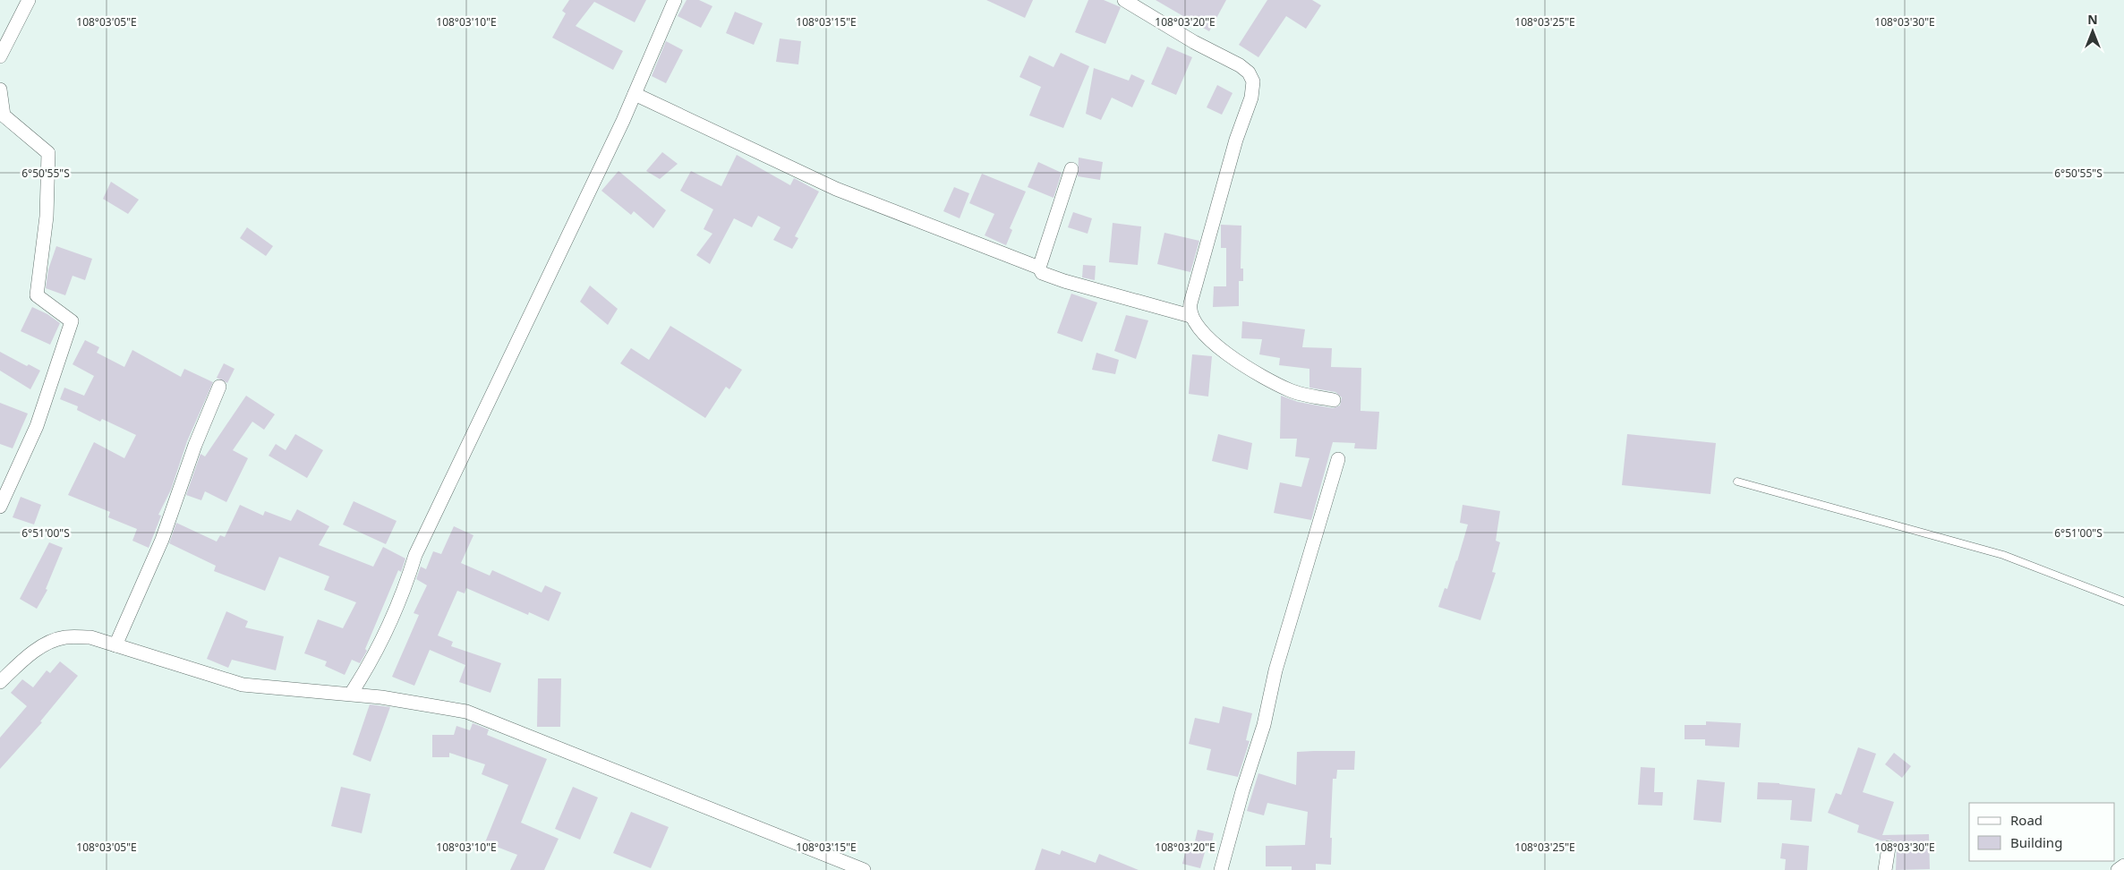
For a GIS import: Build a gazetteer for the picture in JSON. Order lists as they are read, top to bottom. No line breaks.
{"legend":["Road","Building"],"north":"top","coordinates":["108°03'05\"E","108°03'10\"E","108°03'15\"E","108°03'20\"E","108°03'25\"E","108°03'30\"E","6°50'55\"S","6°51'00\"S"]}
